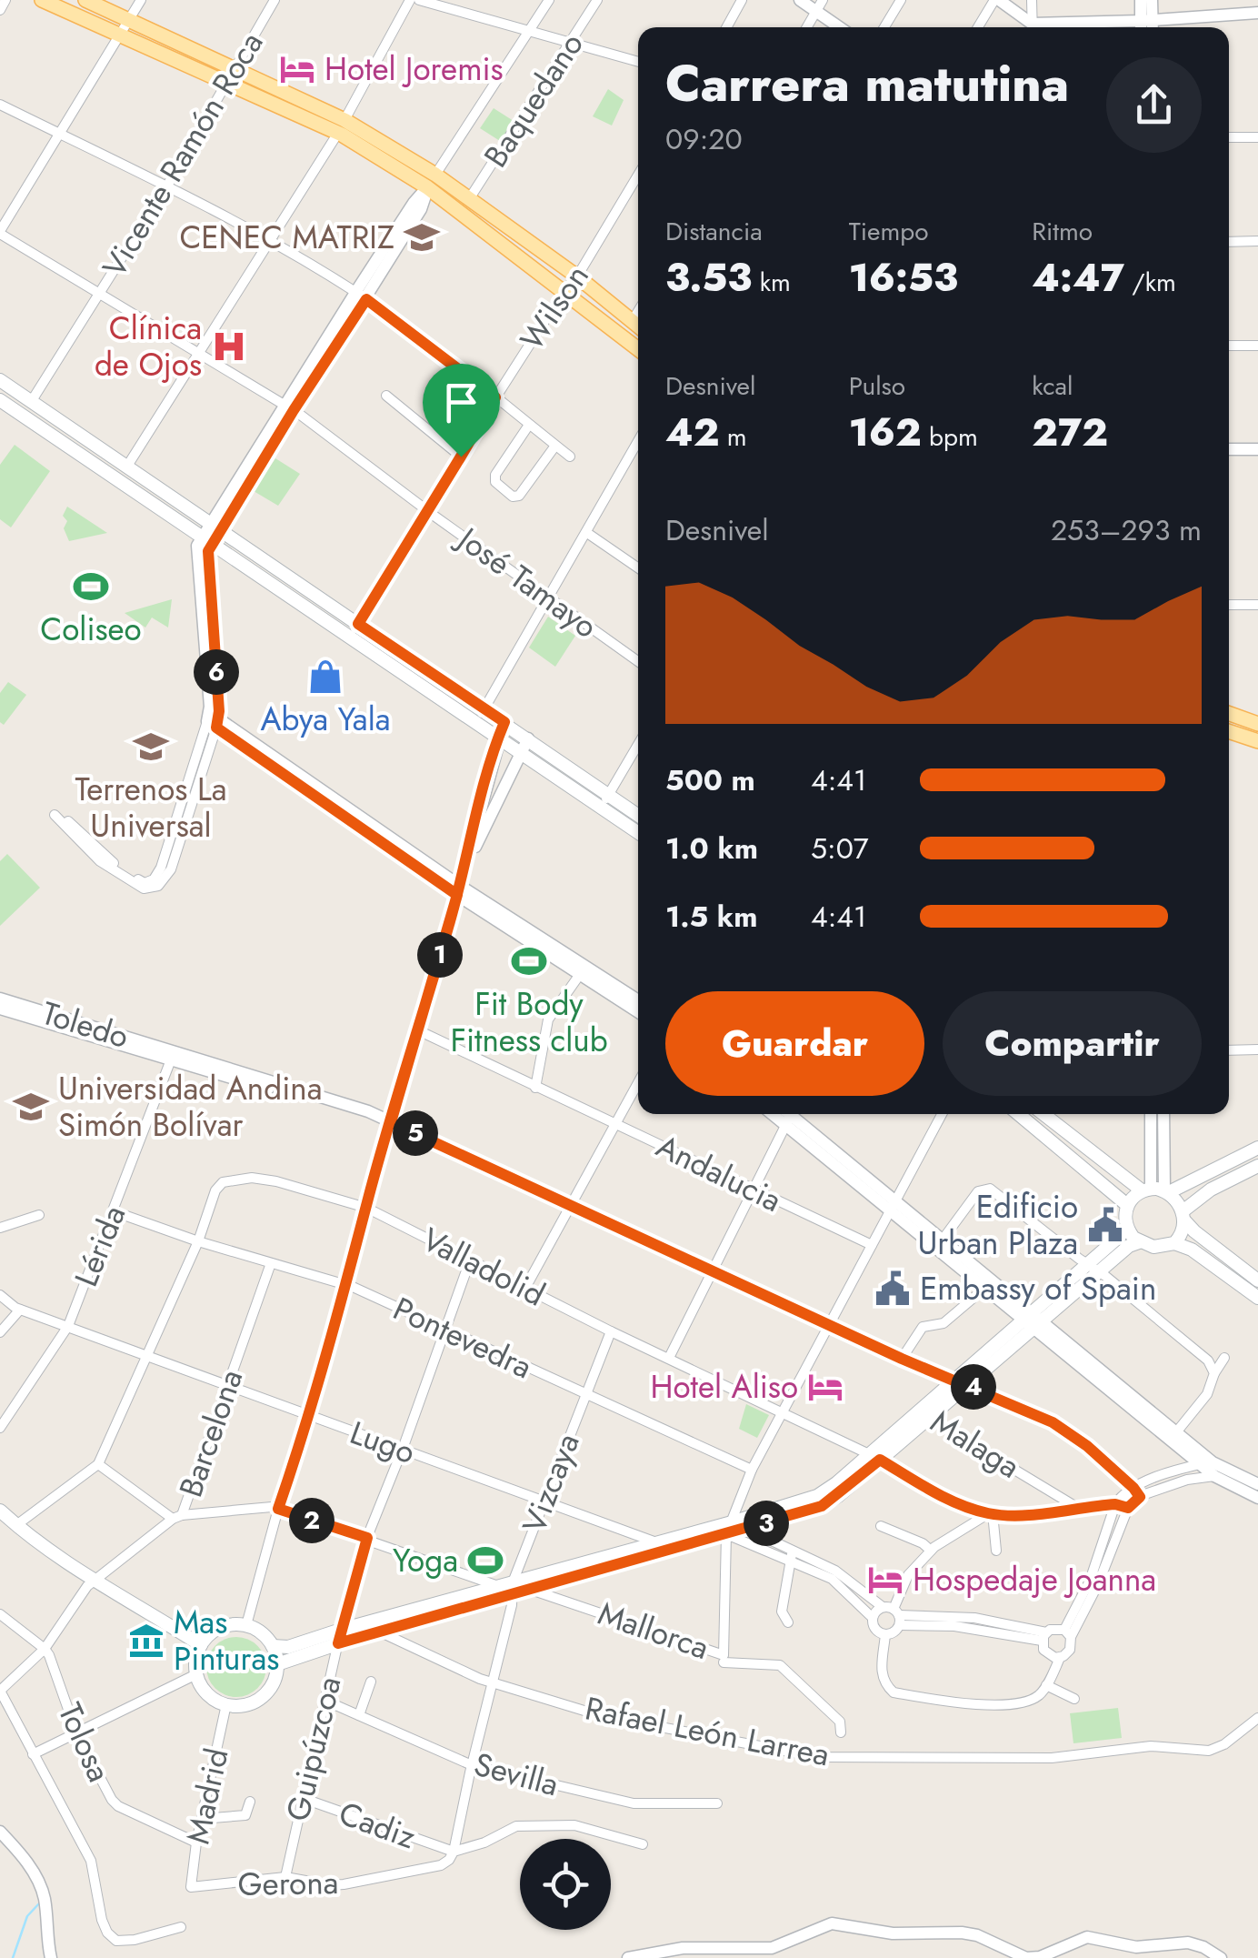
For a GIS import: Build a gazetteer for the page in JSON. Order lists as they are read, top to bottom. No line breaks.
{"streets":{"street":["Baquedano","Vicente Ramón Roca","Wilson","José Tamayo","Toledo","Andalucia","Lérida","Valladolid","Pontevedra","Barcelona","Lugo","Malaga","Vizcaya","Mallorca","Rafael León Larrea","Tolosa","Guipúzcoa","Sevilla","Madrid","Cadiz","Gerona"]},"crossings":[["Vicente Ramón Roca","José Tamayo"],["Wilson","José Tamayo"],["Toledo","Lérida"],["Lérida","Pontevedra"],["Lérida","Lugo"],["Valladolid","Pontevedra"],["Valladolid","Lugo"],["Valladolid","Malaga"],["Valladolid","Vizcaya"],["Valladolid","Guipúzcoa"],["Pontevedra","Barcelona"],["Pontevedra","Vizcaya"],["Pontevedra","Guipúzcoa"],["Barcelona","Lugo"],["Barcelona","Tolosa"],["Lugo","Vizcaya"],["Lugo","Guipúzcoa"],["Vizcaya","Rafael León Larrea"],["Vizcaya","Sevilla"],["Vizcaya","Cadiz"],["Vizcaya","Gerona"],["Tolosa","Madrid"],["Guipúzcoa","Sevilla"],["Guipúzcoa","Cadiz"],["Guipúzcoa","Gerona"],["Madrid","Gerona"],["Cadiz","Gerona"]],"places":{"hotel":["Hotel Joremis","Hotel Aliso","Hospedaje Joanna"],"school or university":["CENEC MATRIZ","Terrenos La Universal","Universidad Andina Simón Bolívar"],"hospital":["Clínica de Ojos"],"sports":["Coliseo","Fit Body Fitness club","Yoga"],"shop":["Abya Yala"],"public building":["Edificio Urban Plaza","Embassy of Spain"],"museum":["Mas Pinturas"]},"page":{"heading":["Carrera matutina","09:20"],"stats":[["Distancia","3.53 km"],["Tiempo","16:53"],["Ritmo","4:47 /km"],["Desnivel","42 m"],["Pulso","162 bpm"],["kcal","272"]],"chart":["Desnivel","253–293 m"],"pins":["6","1","5","4","2","3"],"list":[{"name":"500 m","note":"4:41"},{"name":"1.0 km","note":"5:07"},{"name":"1.5 km","note":"4:41"}],"buttons":["Guardar","Compartir"]}}
